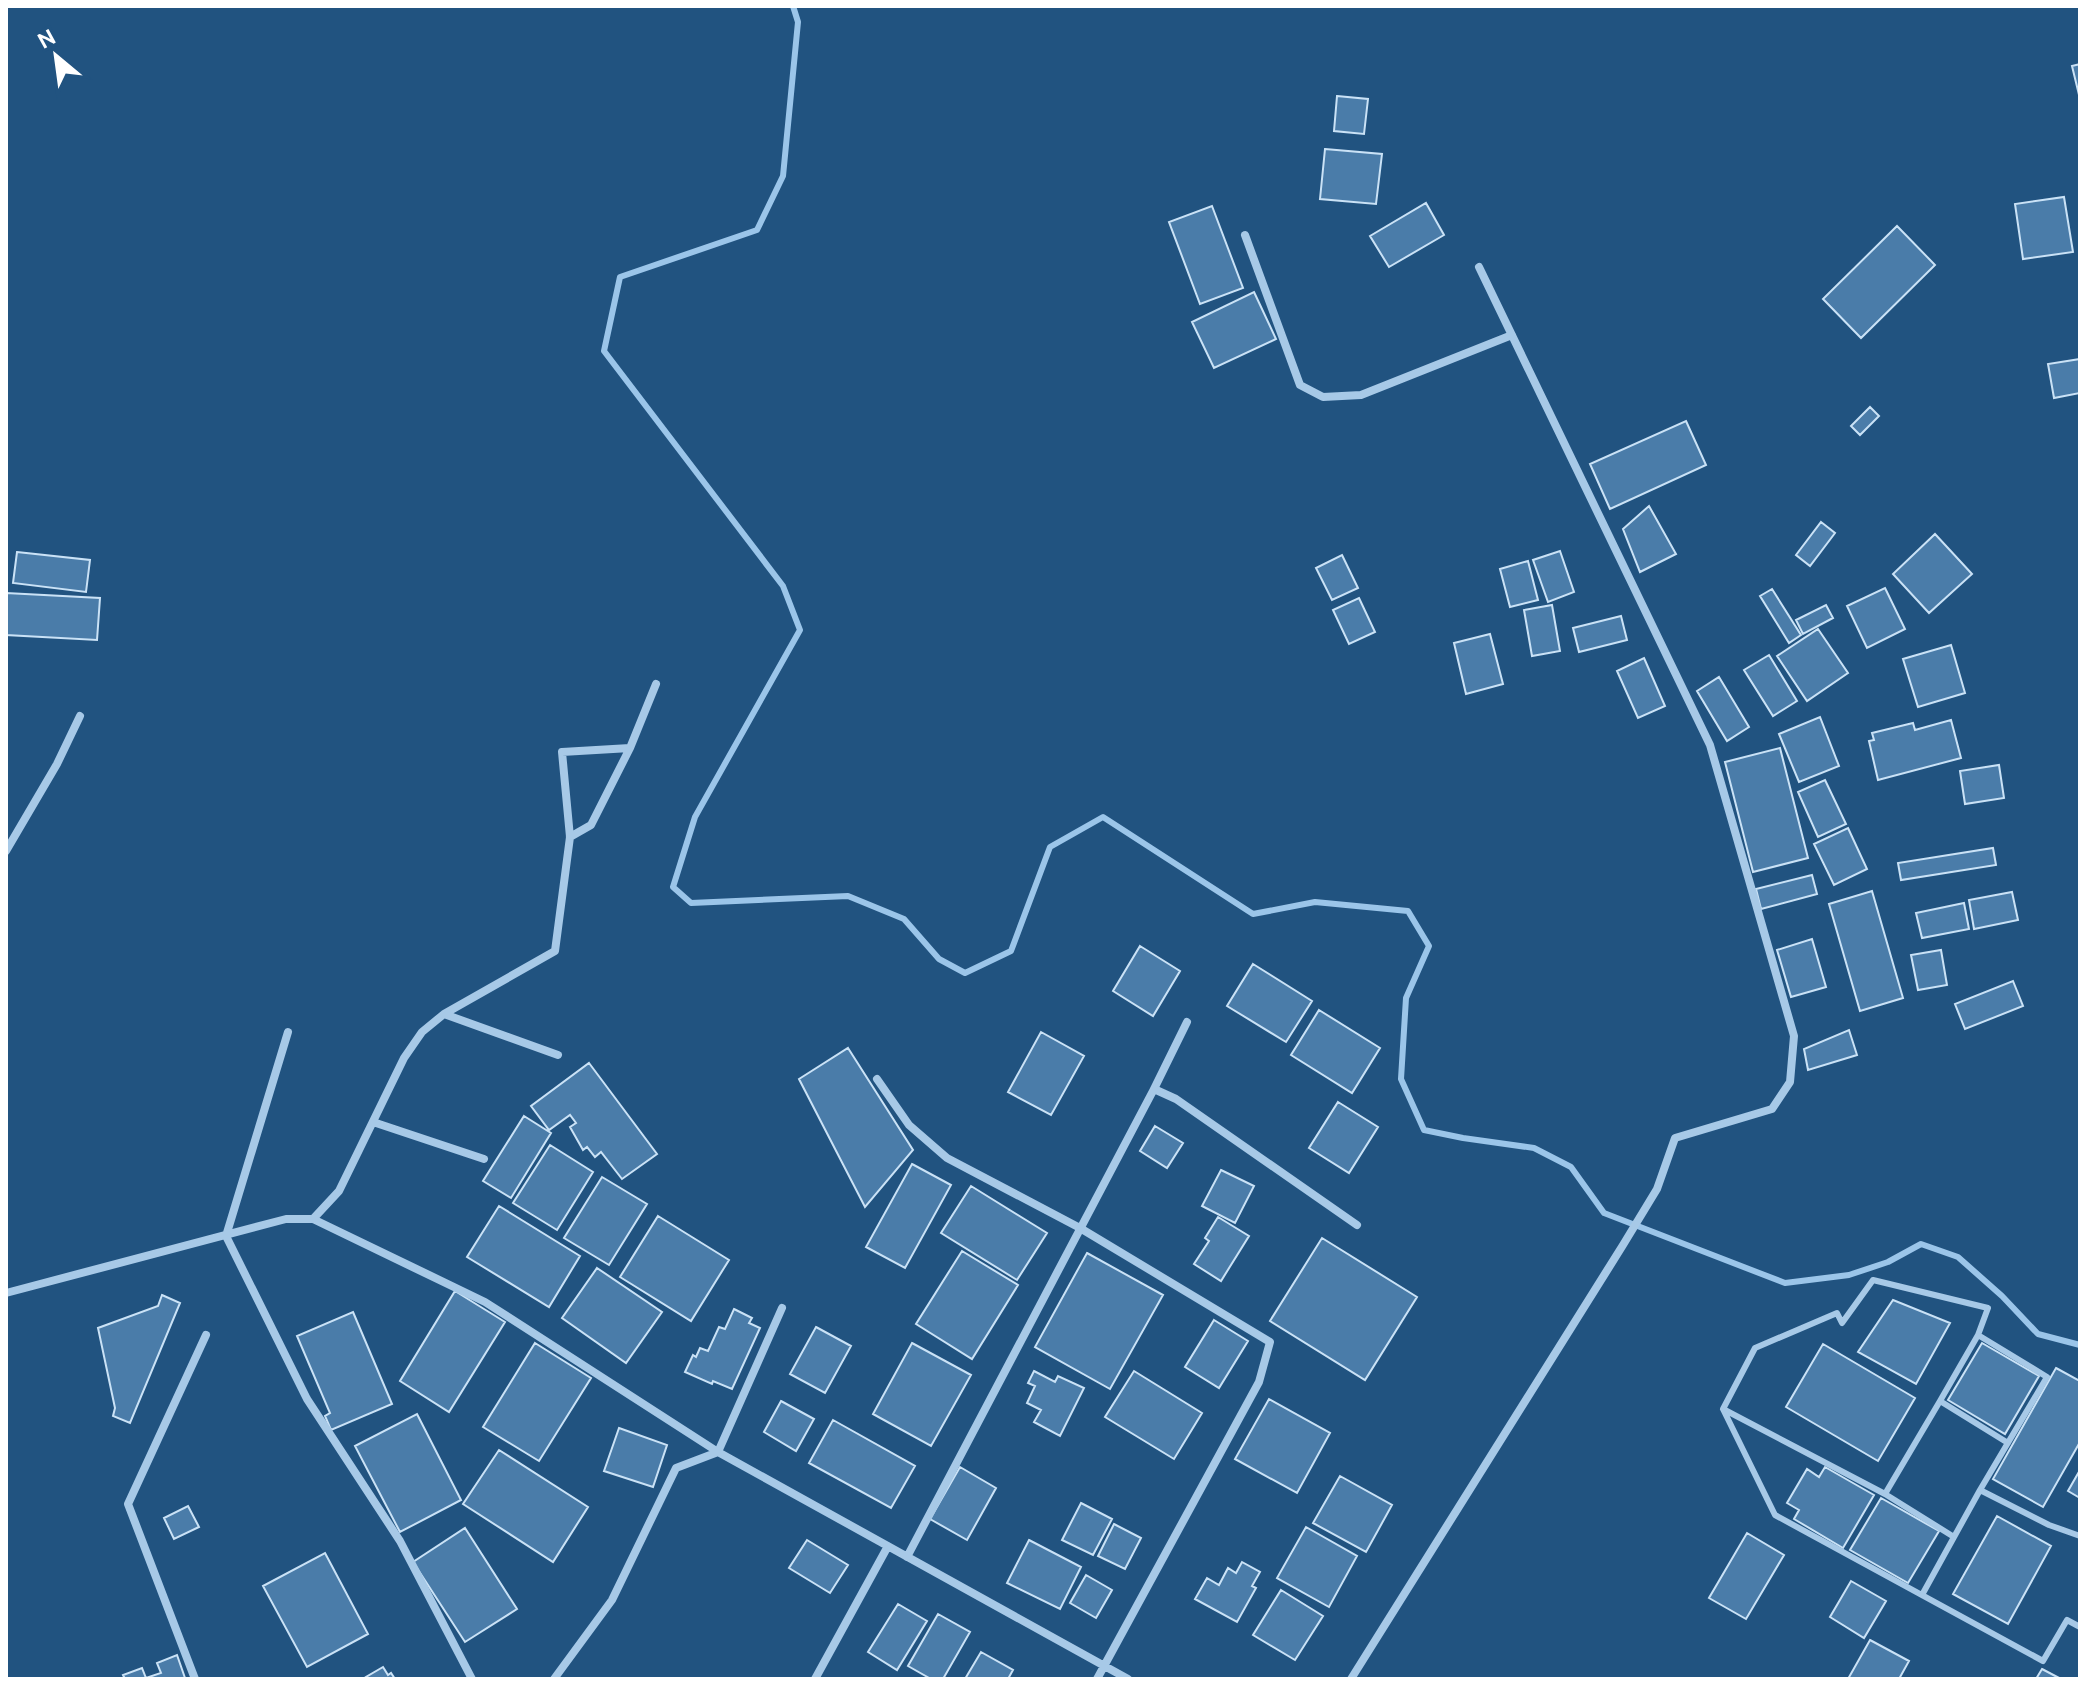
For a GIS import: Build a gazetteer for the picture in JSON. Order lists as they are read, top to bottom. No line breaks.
{"north":"top left"}
